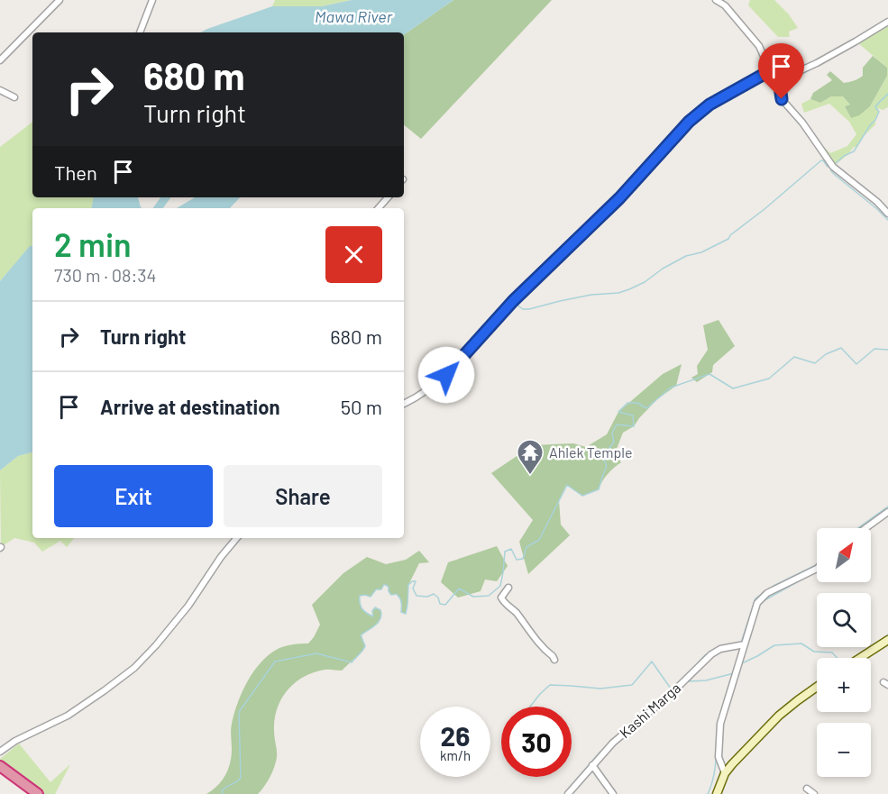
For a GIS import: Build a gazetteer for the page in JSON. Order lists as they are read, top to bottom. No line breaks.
{"streets":{"street":["Kashi Marga"]},"water":["Mawa River"],"places":{"temple":["Ahlek Temple"]},"north":"top right","page":{"turn":["680 m","Turn right"],"then":"Then","heading":["2 min","730 m · 08:34"],"list":[{"name":"Turn right","value":"680 m"},{"name":"Arrive at destination","value":"50 m"}],"buttons":["Exit","Share"],"map_buttons":["+","−"],"speed":"26 km/h","limit":"30"}}
